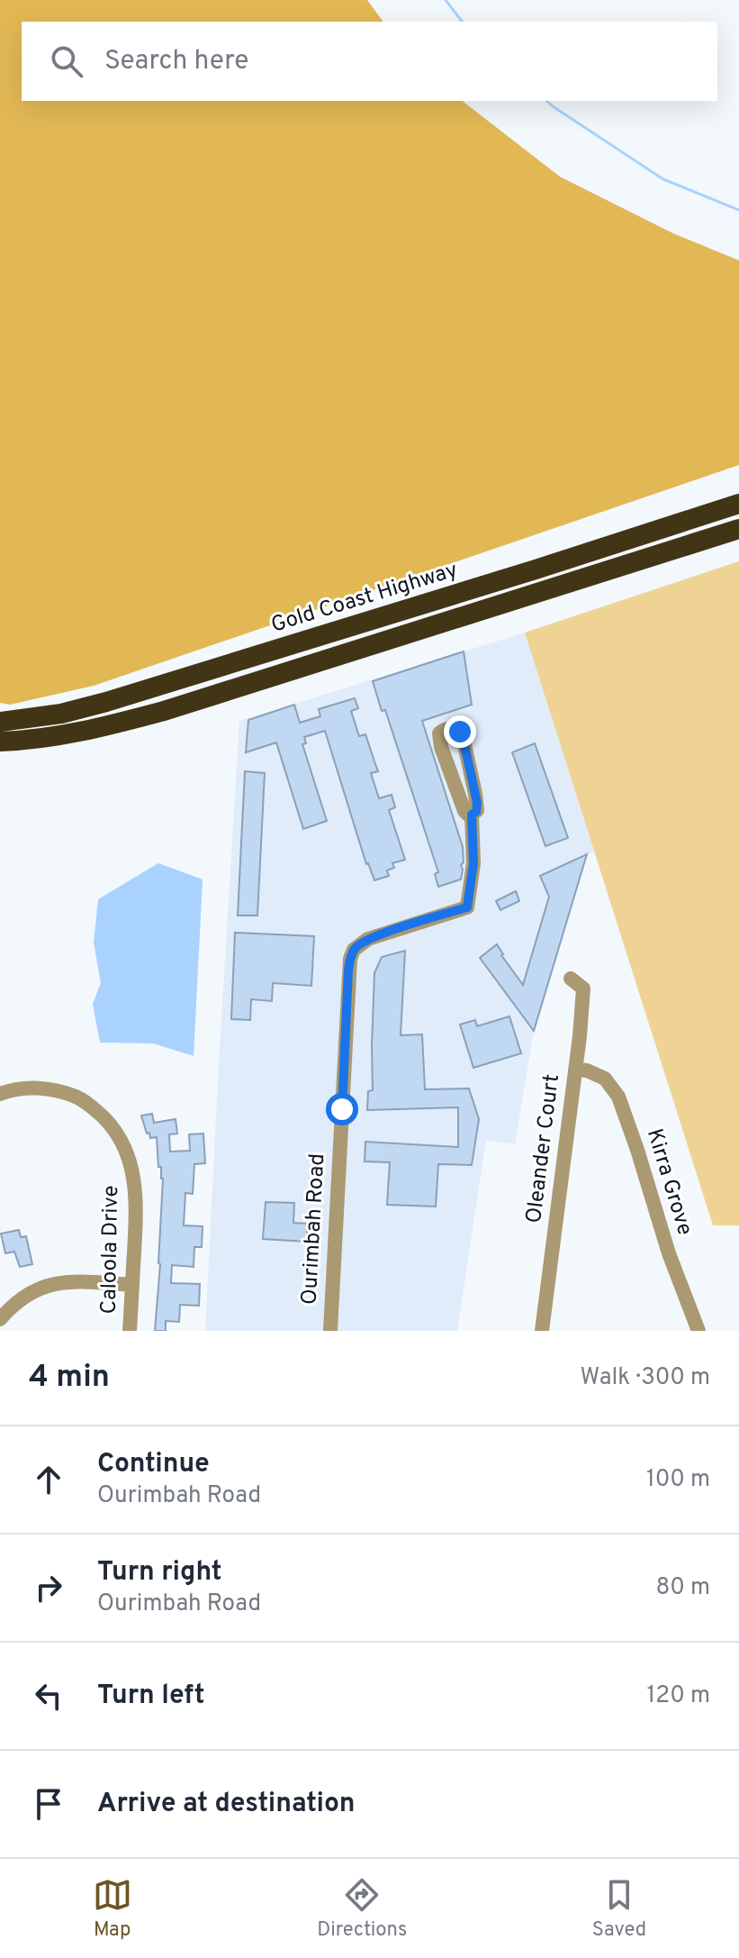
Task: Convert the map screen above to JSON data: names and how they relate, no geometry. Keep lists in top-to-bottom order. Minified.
{"streets":{"highway":["Gold Coast Highway"],"street":["Oleander Court","Kirra Grove","Ourimbah Road","Caloola Drive"]},"crossings":[["Oleander Court","Kirra Grove"]],"page":{"search":"Search here","heading":["4 min","Walk · 300 m"],"list":[["Continue","Ourimbah Road","100 m"],["Turn right","Ourimbah Road","80 m"],["Turn left","120 m"],"Arrive at destination"],"nav":["Map","Directions","Saved"]}}
